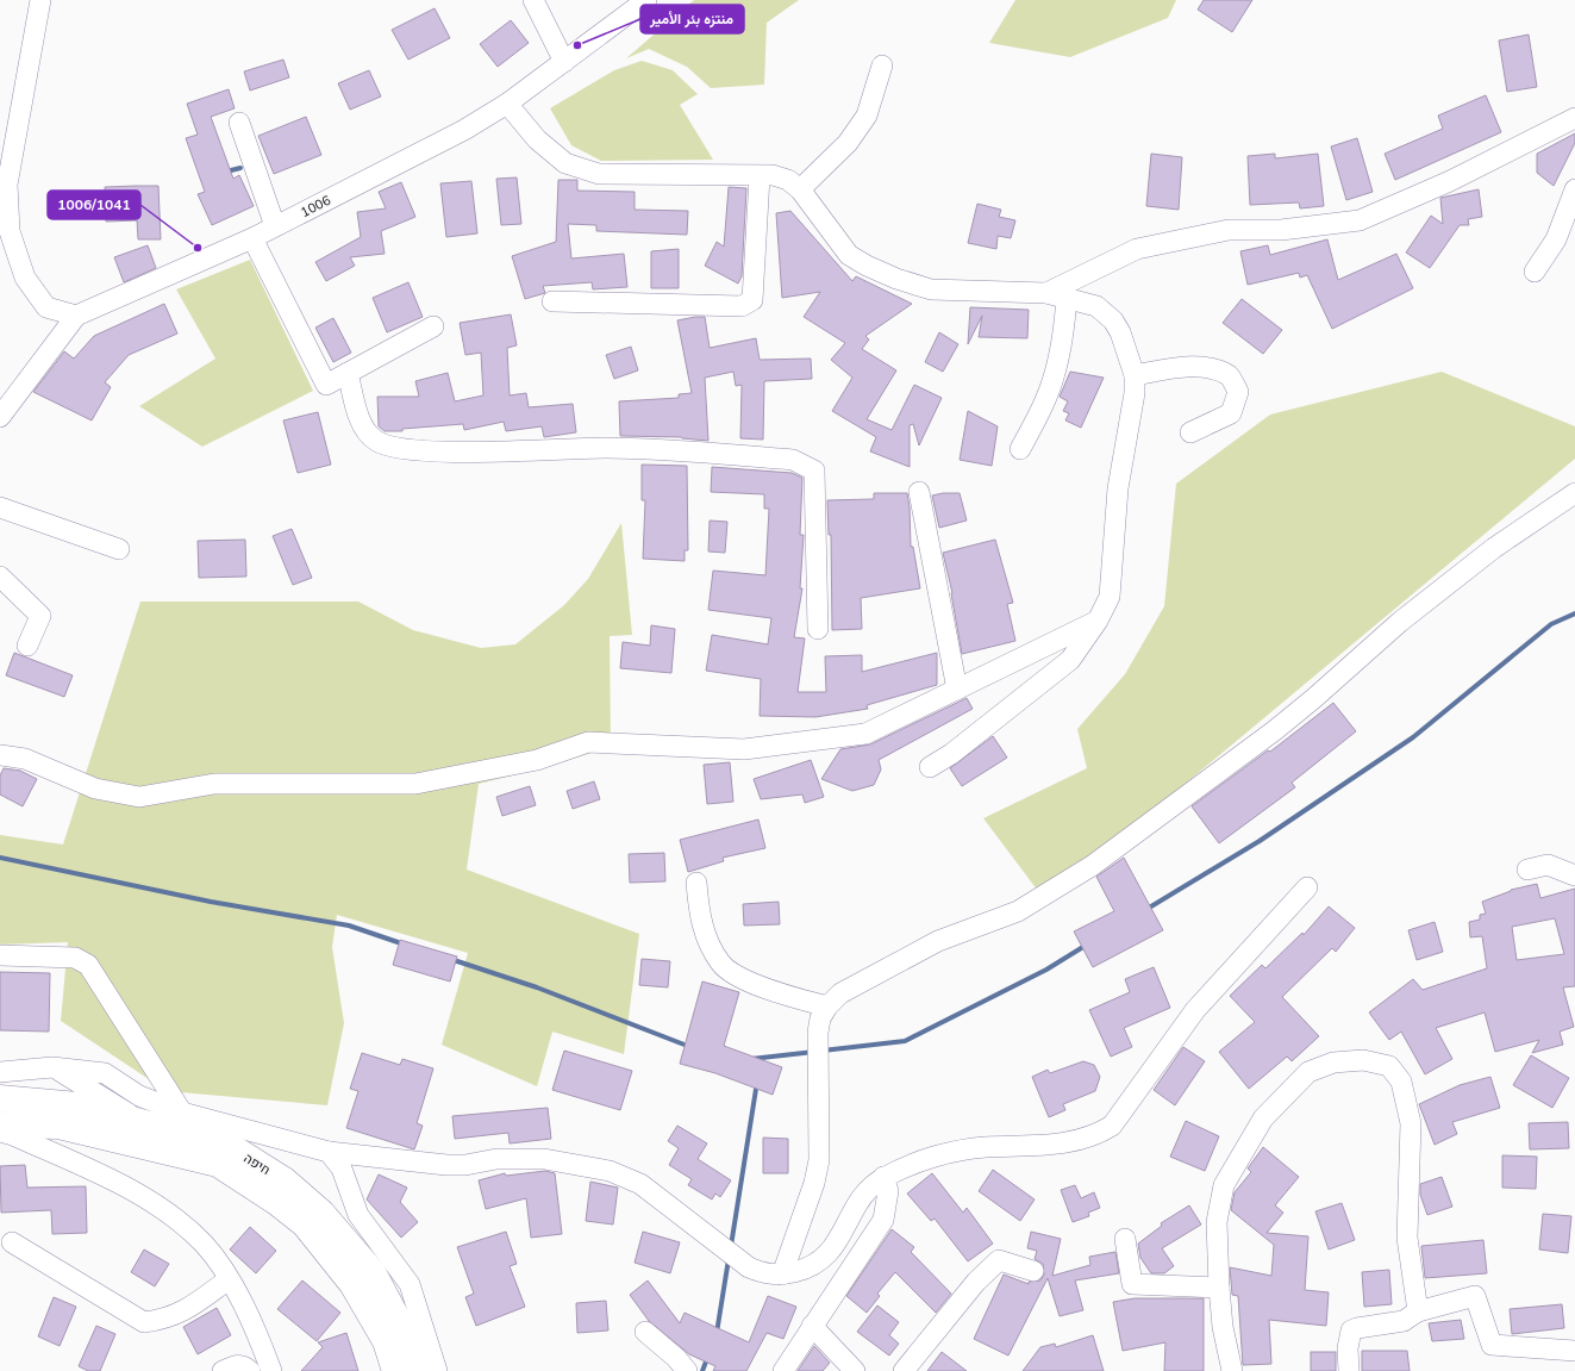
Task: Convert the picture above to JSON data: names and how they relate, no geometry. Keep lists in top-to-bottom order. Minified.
{"streets":{"highway":["חיפה"],"street":["1006"]},"places":["منتزه بئر الأمير","1006/1041"]}
